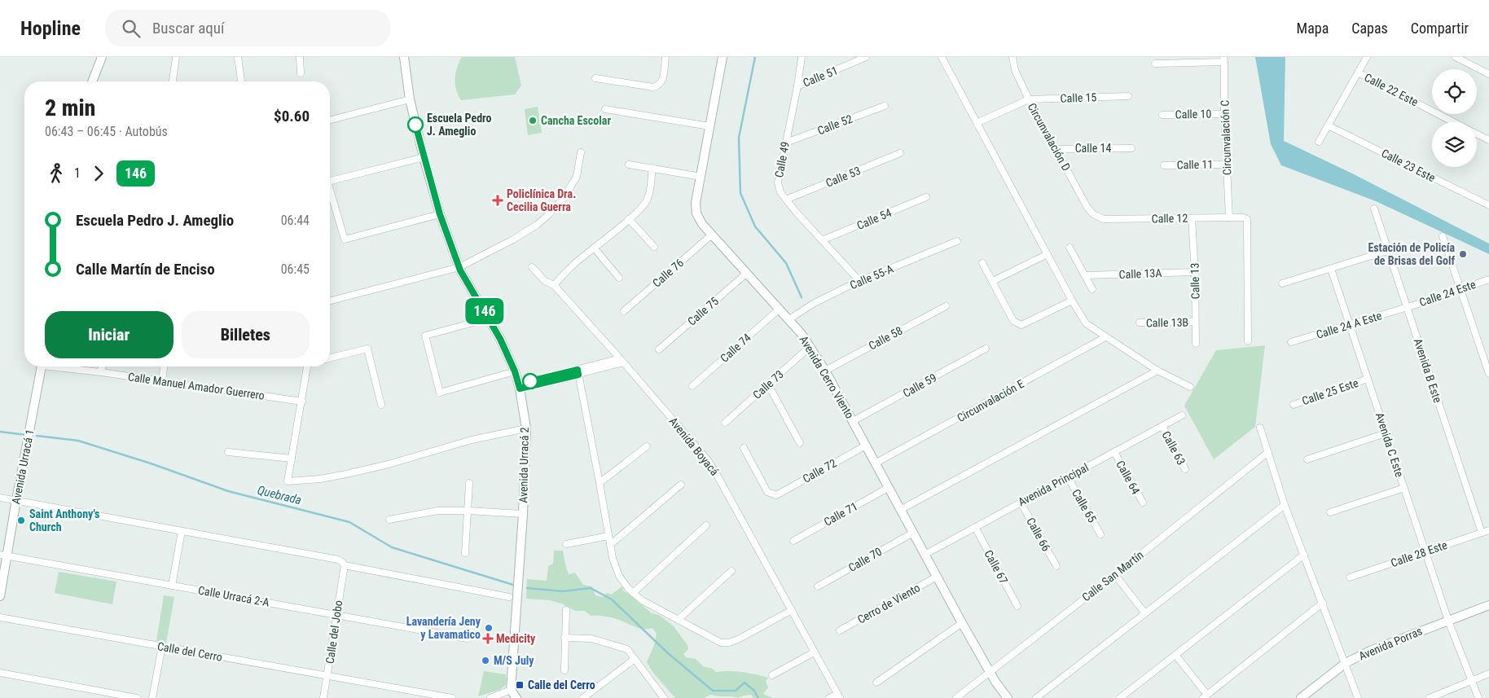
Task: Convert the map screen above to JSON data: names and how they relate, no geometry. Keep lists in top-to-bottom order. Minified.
{"streets":{"street":["Calle 51","Calle 22 Este","Calle 15","Calle 10","Calle 52","Circunvalación D","Circunvalación C","Calle 14","Calle 49","Calle 11","Calle 23 Este","Calle 53","Calle 12","Calle 54","Calle 76","Calle 13A","Calle 55-A","Calle 13","Calle 24 Este","Calle 75","Calle 13B","Calle 24 A Este","Calle 58","Calle 74","Avenida B Este","Avenida Cerro Viento","Calle 73","Calle 59","Calle Manuel Amador Guerrero","Calle 25 Este","Circunvalación E","Avenida C Este","Avenida Boyacá","Calle 63","Avenida Urracá 2","Avenida Urracá 1","Calle 72","Calle 64","Avenida Principal","Calle 65","Calle 71","Calle 66","Calle 28 Este","Calle 70","Calle 67","Calle San Martín","Calle Urracá 2-A","Cerro de Viento","Calle del Jobo","Avenida Porras","Calle del Cerro"]},"crossings":[["Calle 51","Calle 49"],["Calle 15","Circunvalación D"],["Calle 10","Circunvalación C"],["Calle 52","Calle 49"],["Circunvalación D","Calle 14"],["Circunvalación D","Calle 12"],["Circunvalación C","Calle 11"],["Circunvalación C","Calle 12"],["Calle 49","Calle 53"],["Calle 49","Calle 54"],["Calle 49","Calle 55-A"],["Calle 12","Calle 13"],["Calle 76","Avenida Cerro Viento"],["Calle 13A","Calle 13"],["Calle 55-A","Avenida Cerro Viento"],["Calle 13","Calle 13B"],["Calle 24 Este","Calle 24 A Este"],["Calle 24 Este","Avenida B Este"],["Calle 75","Avenida Cerro Viento"],["Calle 24 A Este","Avenida B Este"],["Calle 24 A Este","Avenida C Este"],["Calle 58","Avenida Cerro Viento"],["Calle 74","Avenida Cerro Viento"],["Avenida B Este","Calle 28 Este"],["Avenida Cerro Viento","Calle 73"],["Avenida Cerro Viento","Calle 59"],["Avenida Cerro Viento","Circunvalación E"],["Avenida Cerro Viento","Calle 72"],["Avenida Cerro Viento","Avenida Principal"],["Avenida Cerro Viento","Calle 71"],["Avenida Cerro Viento","Calle 70"],["Avenida Cerro Viento","Calle San Martín"],["Avenida Cerro Viento","Cerro de Viento"],["Calle 25 Este","Avenida C Este"],["Avenida C Este","Calle 28 Este"],["Avenida C Este","Avenida Porras"],["Calle 63","Avenida Principal"],["Avenida Urracá 1","Calle Urracá 2-A"],["Calle 64","Avenida Principal"],["Avenida Principal","Calle 65"],["Avenida Principal","Calle 66"],["Avenida Principal","Calle 67"],["Calle Urracá 2-A","Calle del Jobo"],["Calle del Jobo","Calle del Cerro"]],"water":["Quebrada"],"places":{"other":["Cancha Escolar","Escuela Pedro J. Ameglio","Estación de Policía de Brisas del Golf","Saint Anthony's Church","Lavandería Jeny y Lavamatico","M/S July"],"health":["Policlínica Dra. Cecilia Guerra","Medicity"],"transit":["Calle del Cerro"]},"lines":["bus line 146"],"page":{"header":"Hopline","search":"Buscar aquí","nav":["Mapa","Capas","Compartir"],"on_map":"146","heading":["2 min","06:43 – 06:45 · Autobús","$0.60"],"legs":["1","146"],"list":[{"name":"Escuela Pedro J. Ameglio","value":"06:44"},{"name":"Calle Martín de Enciso","value":"06:45"}],"buttons":["Iniciar","Billetes"]}}
